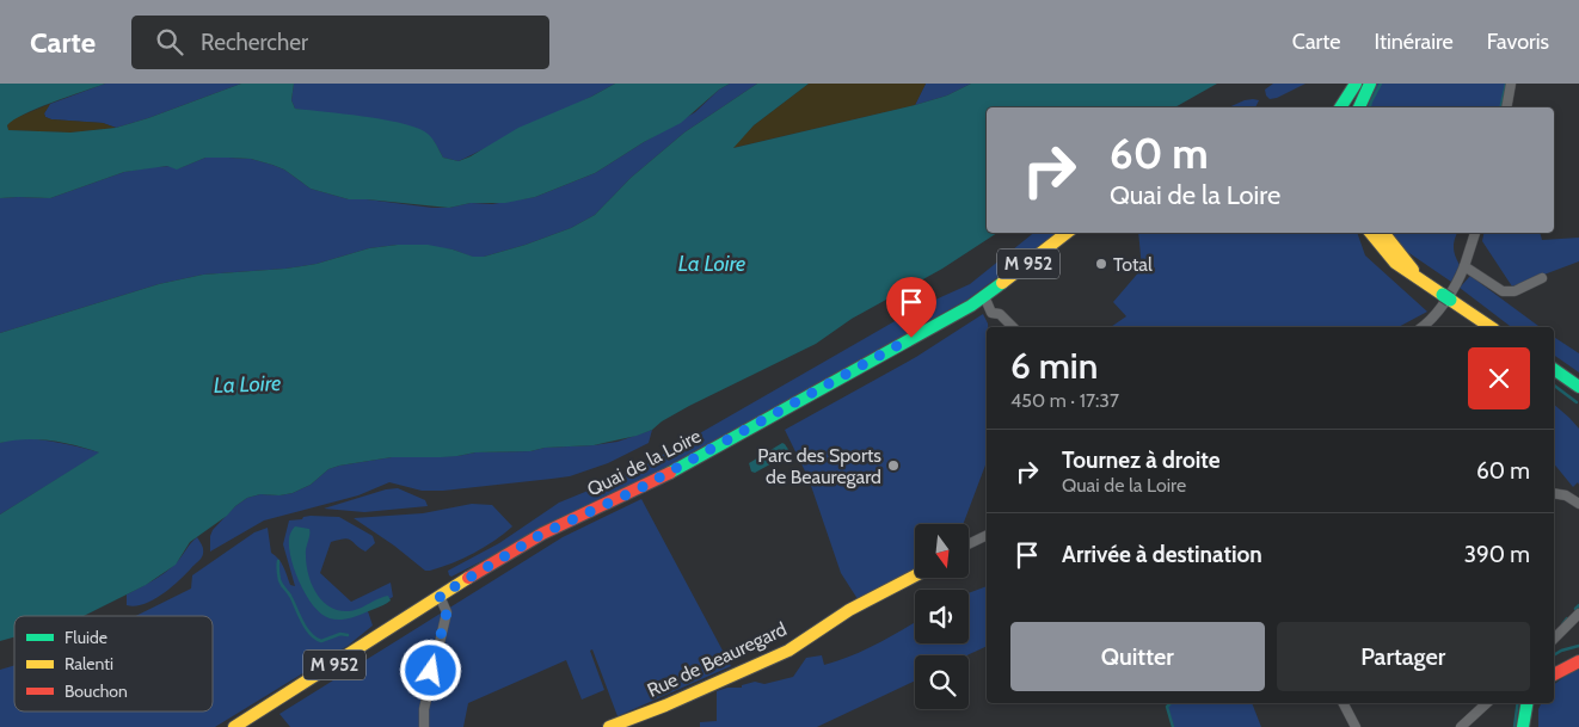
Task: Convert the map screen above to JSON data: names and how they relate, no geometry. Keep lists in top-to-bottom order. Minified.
{"streets":{"main road":["M 952","Quai de la Loire","Rue de Beauregard"]},"water":["La Loire"],"places":["Total","Parc des Sports de Beauregard"],"legend":["Fluide","Ralenti","Bouchon"],"north":"bottom","page":{"header":"Carte","search":"Rechercher","nav":["Carte","Itinéraire","Favoris"],"turn":["60 m","Quai de la Loire"],"heading":["6 min","450 m · 17:37"],"list":[{"name":"Tournez à droite","note":"Quai de la Loire","value":"60 m"},{"name":"Arrivée à destination","value":"390 m"}],"buttons":["Quitter","Partager"]}}
